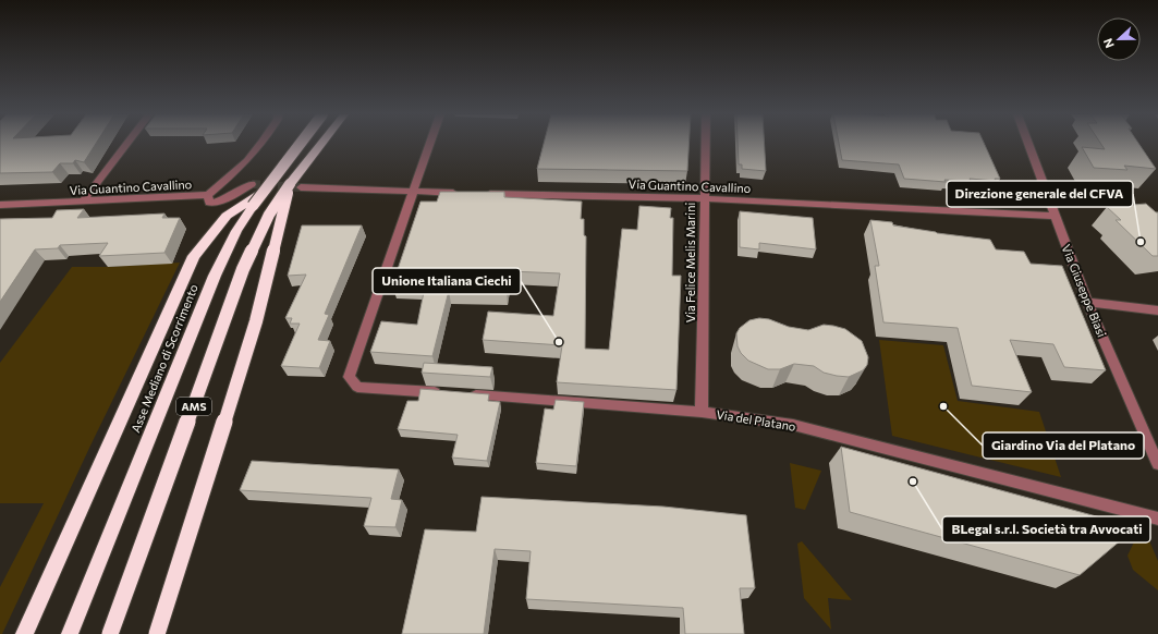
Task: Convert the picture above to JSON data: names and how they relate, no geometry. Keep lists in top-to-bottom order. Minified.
{"streets":{"highway":["Asse Mediano di Scorrimento","AMS"],"street":["Via Guantino Cavallino","Via Felice Melis Marini","Via Giuseppe Biasi","Via del Platano"]},"crossings":[["Via Guantino Cavallino","Via Felice Melis Marini"],["Via Guantino Cavallino","Via Giuseppe Biasi"],["Via Felice Melis Marini","Via del Platano"]],"places":["Direzione generale del CFVA","Unione Italiana Ciechi","Giardino Via del Platano","BLegal s.r.l. Società tra Avvocati"],"north":"left"}
